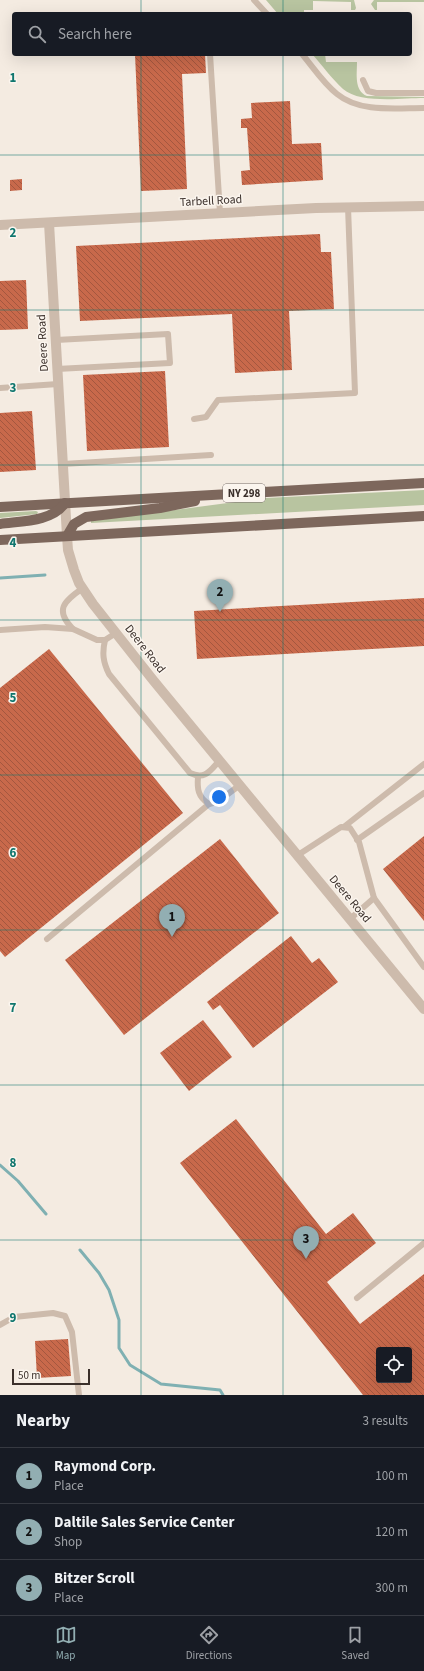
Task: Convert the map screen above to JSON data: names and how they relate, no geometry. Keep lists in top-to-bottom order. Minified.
{"streets":{"main road":["NY 298"],"street":["Tarbell Road","Deere Road"]},"crossings":[["Tarbell Road","Deere Road"],["Deere Road","NY 298"]],"scale_bar":"50 m","page":{"search":"Search here","pins":["2","1","3"],"scale":"50 m","heading":["Nearby","3 results"],"list":[{"mark":"1","name":"Raymond Corp.","note":"Place","value":"100 m"},{"mark":"2","name":"Daltile Sales Service Center","note":"Shop","value":"120 m"},{"mark":"3","name":"Bitzer Scroll","note":"Place","value":"300 m"}],"nav":["Map","Directions","Saved"]},"grid":{"rows":["1","2","3","4","5","6","7","8","9"]}}
